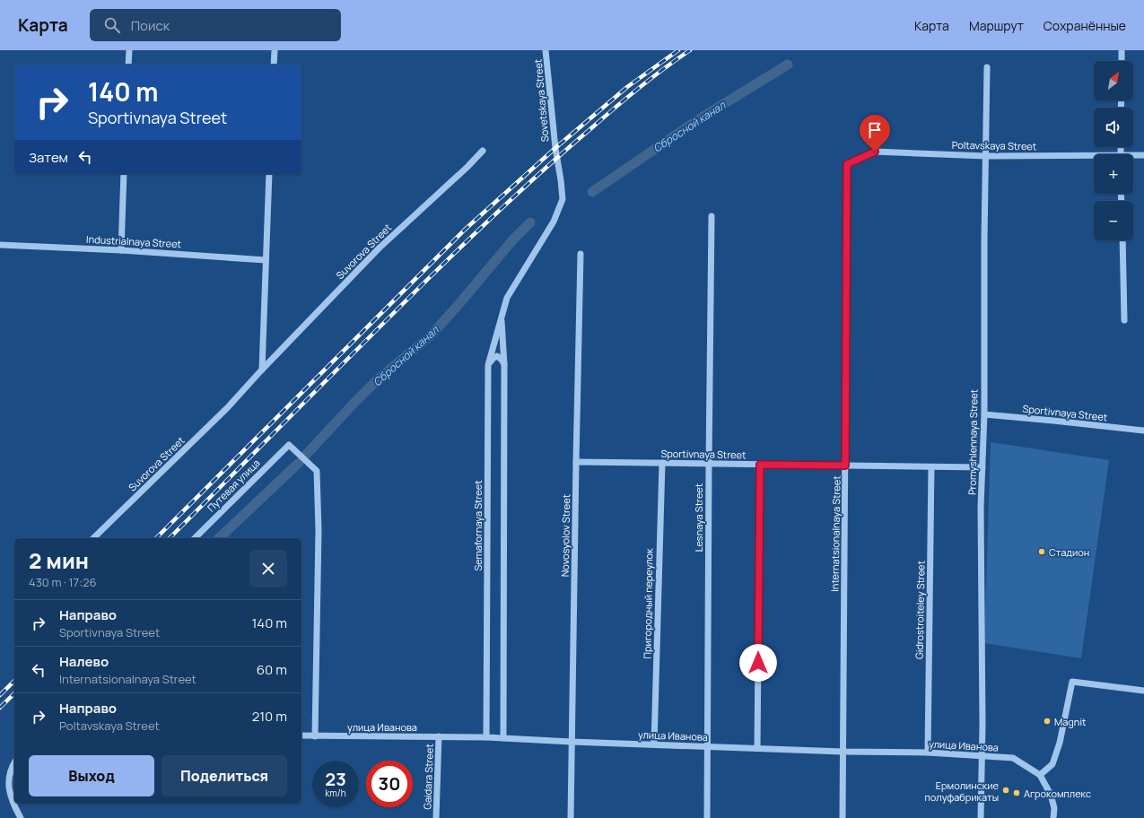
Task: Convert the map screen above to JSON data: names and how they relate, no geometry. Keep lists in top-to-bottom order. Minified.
{"streets":{"street":["Sovetskaya Street","Poltavskaya Street","Industrialnaya Street","Suvorova Street","Sportivnaya Street","Promyshlennaya Street","Путевая улица","Lesnaya Street","Semafornaya Street","Internatsionalnaya Street","Novosyolov Street","Пригородный переулок","Gidrostroiteley Street","улица Иванова","Gaidara Street"]},"crossings":[["Sovetskaya Street","Semafornaya Street"],["Poltavskaya Street","Promyshlennaya Street"],["Poltavskaya Street","Internatsionalnaya Street"],["Sportivnaya Street","Promyshlennaya Street"],["Sportivnaya Street","Lesnaya Street"],["Sportivnaya Street","Internatsionalnaya Street"],["Sportivnaya Street","Novosyolov Street"],["Sportivnaya Street","Пригородный переулок"],["Sportivnaya Street","Gidrostroiteley Street"],["Promyshlennaya Street","улица Иванова"],["Путевая улица","улица Иванова"],["Lesnaya Street","улица Иванова"],["Semafornaya Street","улица Иванова"],["Internatsionalnaya Street","улица Иванова"],["Novosyolov Street","улица Иванова"],["Пригородный переулок","улица Иванова"],["Gidrostroiteley Street","улица Иванова"],["улица Иванова","Gaidara Street"]],"water":["Сбросной канал"],"places":["Стадион","Magnit","Ермолинские полуфабрикаты","Агрокомплекс"],"north":"top right","page":{"header":"Карта","search":"Поиск","nav":["Карта","Маршрут","Сохранённые"],"map_buttons":["+","−"],"turn":["140 m","Sportivnaya Street"],"then":"Затем","heading":["2 мин","430 m · 17:26"],"list":[{"name":"Направо","note":"Sportivnaya Street","value":"140 m"},{"name":"Налево","note":"Internatsionalnaya Street","value":"60 m"},{"name":"Направо","note":"Poltavskaya Street","value":"210 m"}],"buttons":["Выход","Поделиться"],"speed":"23 km/h","limit":"30"}}
